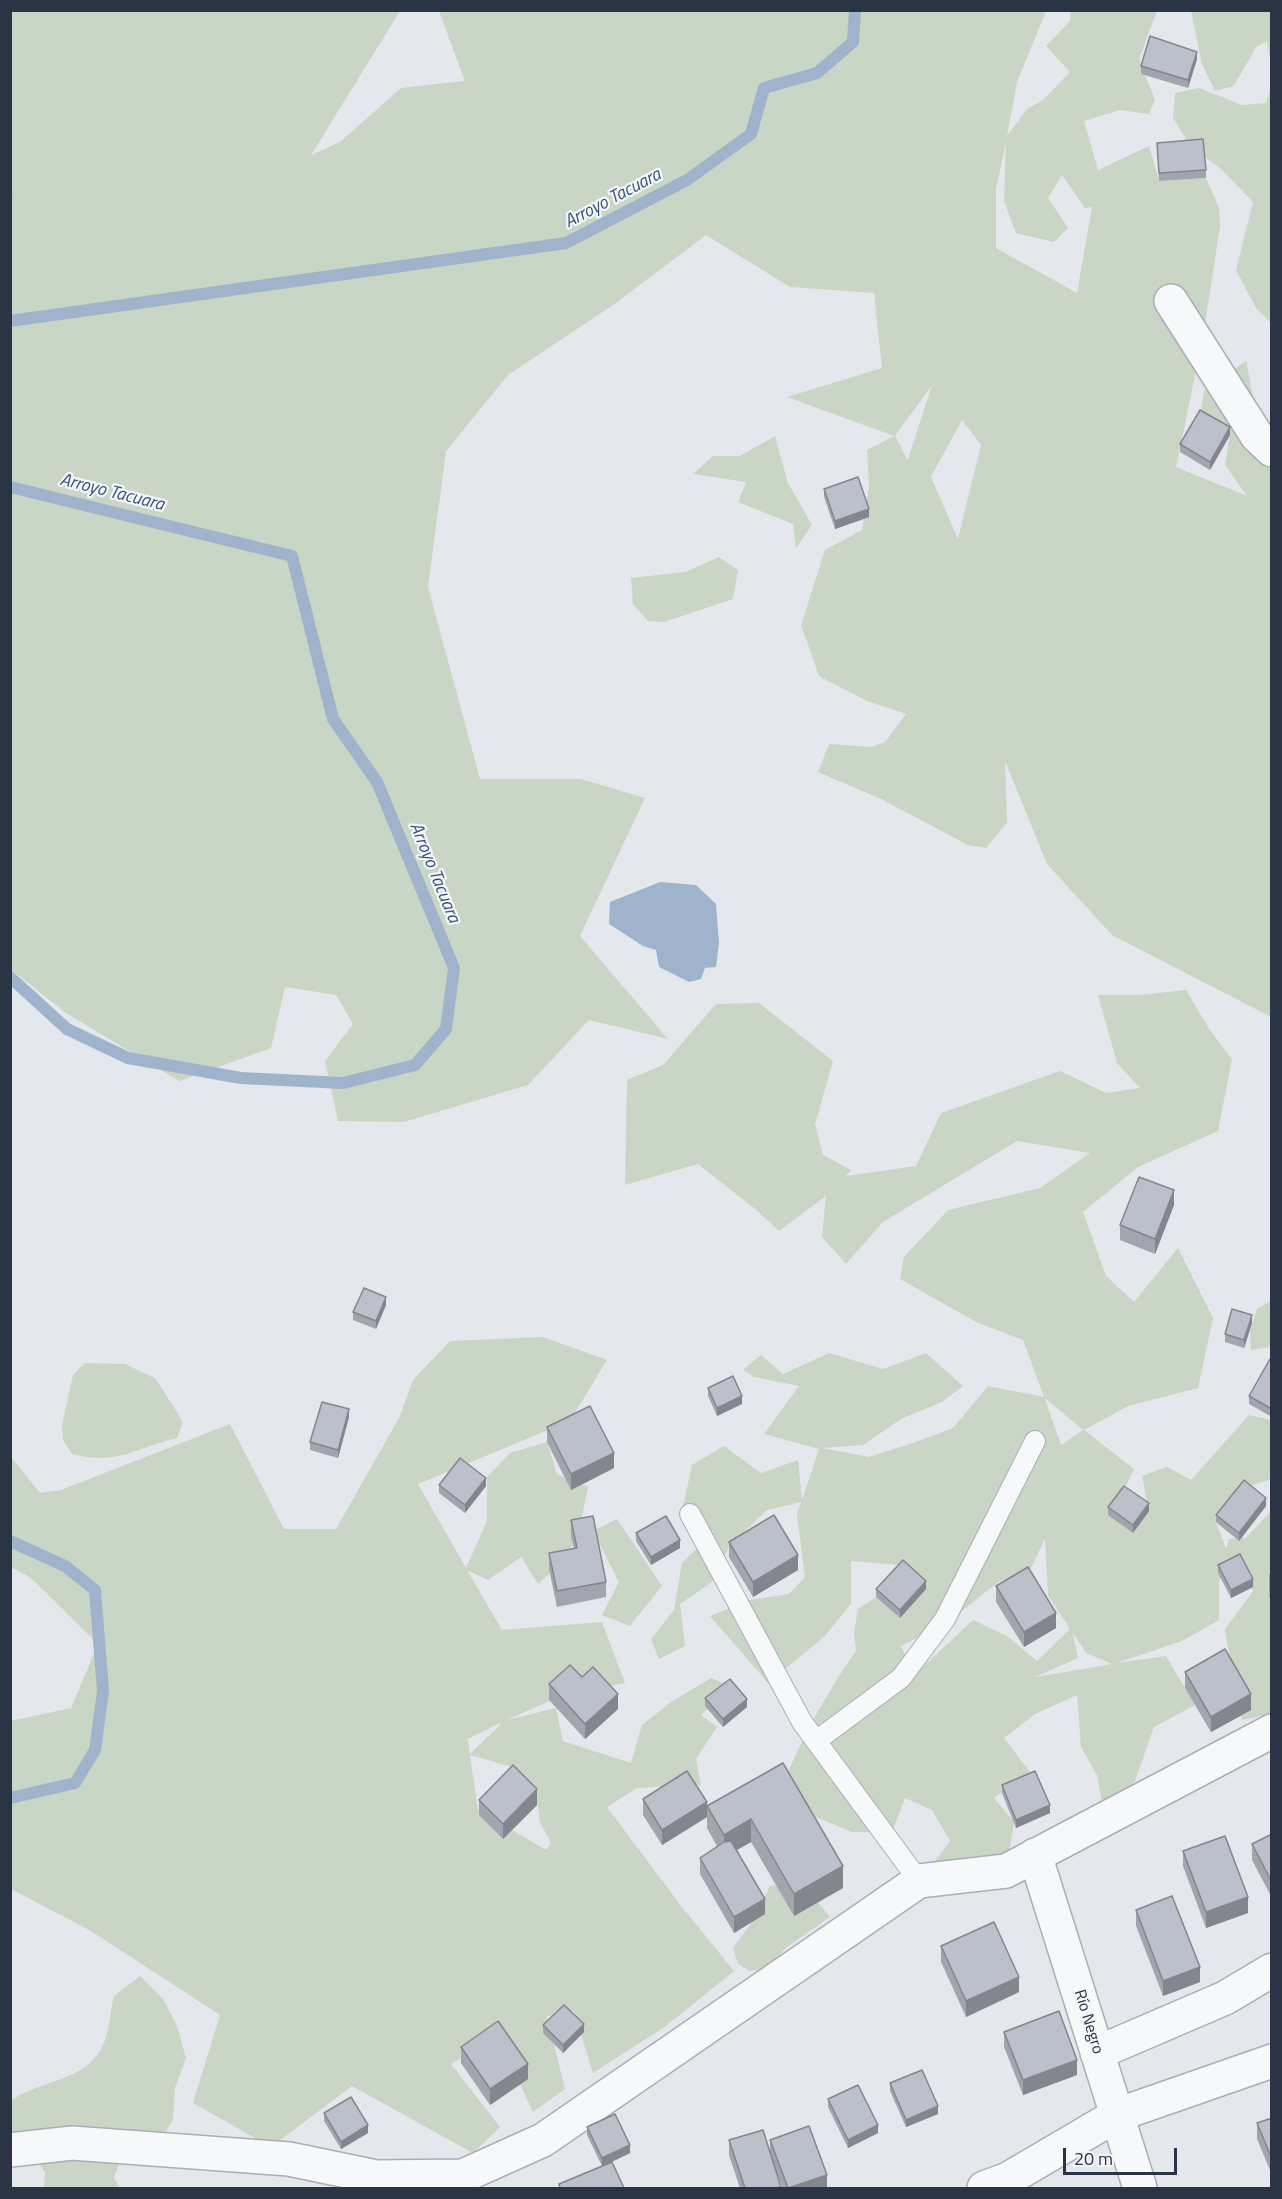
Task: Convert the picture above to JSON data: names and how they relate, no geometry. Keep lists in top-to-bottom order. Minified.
{"streets":{"street":["Río Negro"]},"water":["Arroyo Tacuara"],"scale_bar":"20 m"}
